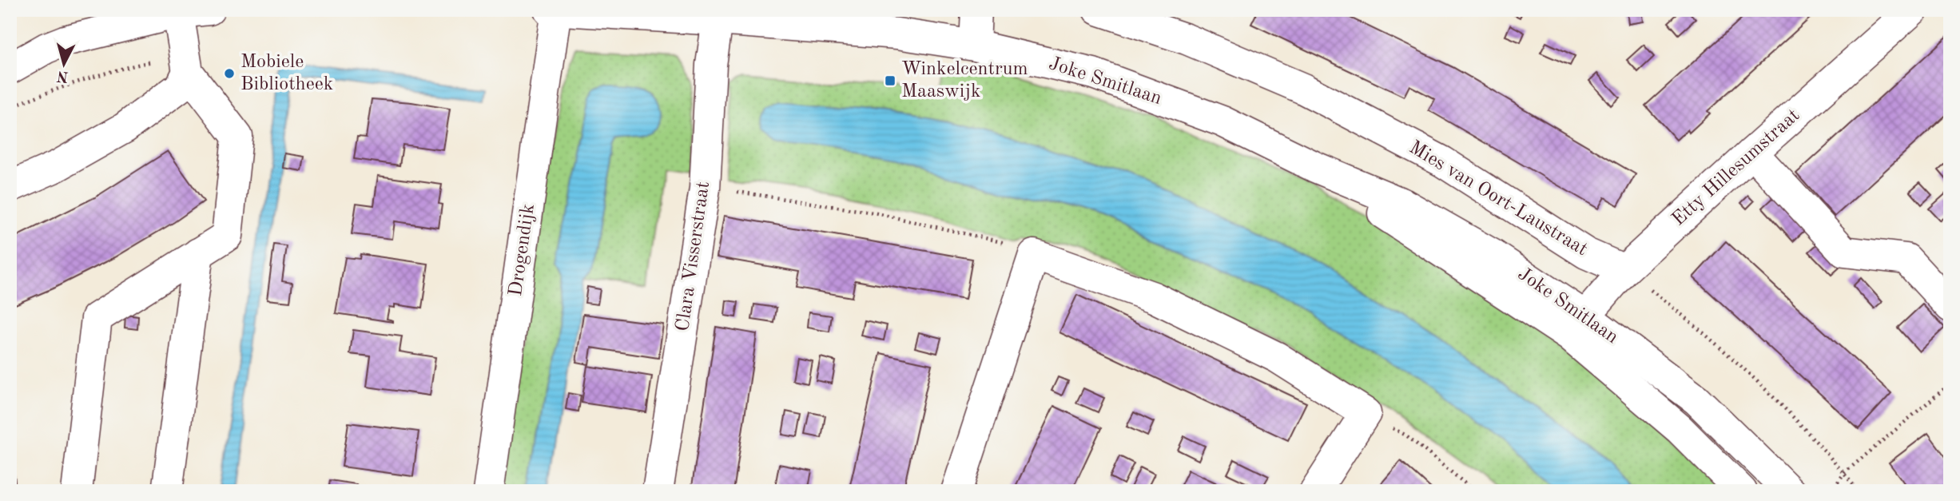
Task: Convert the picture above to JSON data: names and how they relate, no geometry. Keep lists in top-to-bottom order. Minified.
{"streets":{"street":["Joke Smitlaan","Etty Hillesumstraat","Mies van Oort-Laustraat","Drogendijk","Clara Visserstraat"]},"crossings":[["Joke Smitlaan","Etty Hillesumstraat"],["Joke Smitlaan","Drogendijk"],["Joke Smitlaan","Clara Visserstraat"],["Etty Hillesumstraat","Mies van Oort-Laustraat"]],"places":{"other":["Mobiele Bibliotheek"],"transit":["Winkelcentrum Maaswijk"]},"north":"bottom"}
